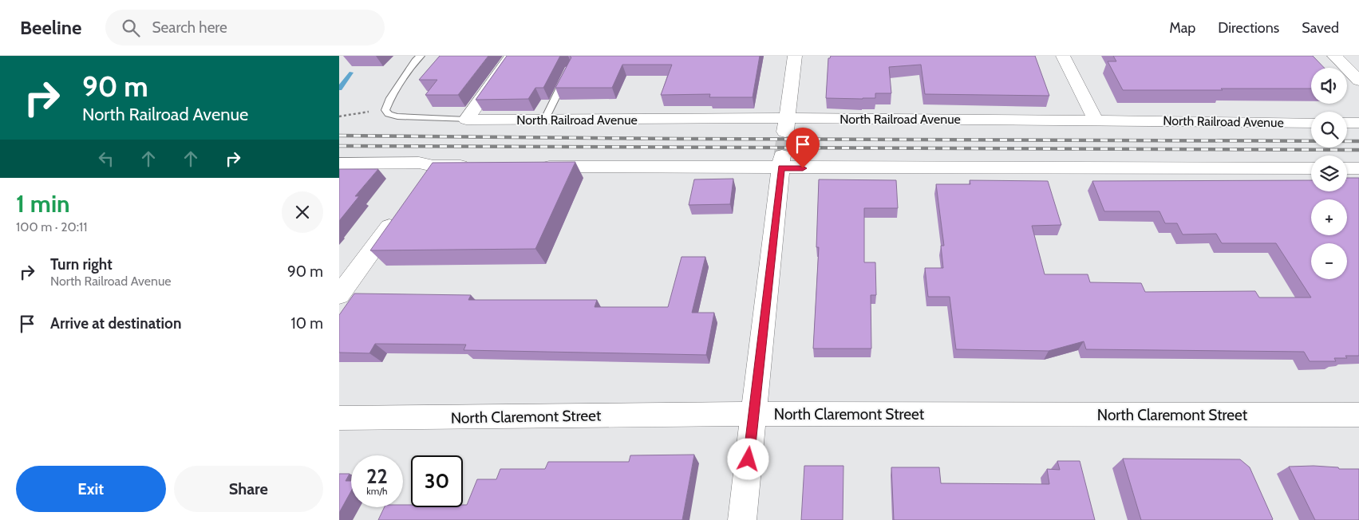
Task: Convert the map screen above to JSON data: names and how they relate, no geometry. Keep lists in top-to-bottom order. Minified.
{"streets":{"street":["North Railroad Avenue","North Claremont Street"]},"page":{"header":"Beeline","search":"Search here","nav":["Map","Directions","Saved"],"turn":["90 m","North Railroad Avenue"],"map_buttons":["+","−"],"heading":["1 min","100 m · 20:11"],"list":[{"name":"Turn right","note":"North Railroad Avenue","value":"90 m"},{"name":"Arrive at destination","value":"10 m"}],"speed":"22 km/h","limit":"30","buttons":["Exit","Share"]}}
